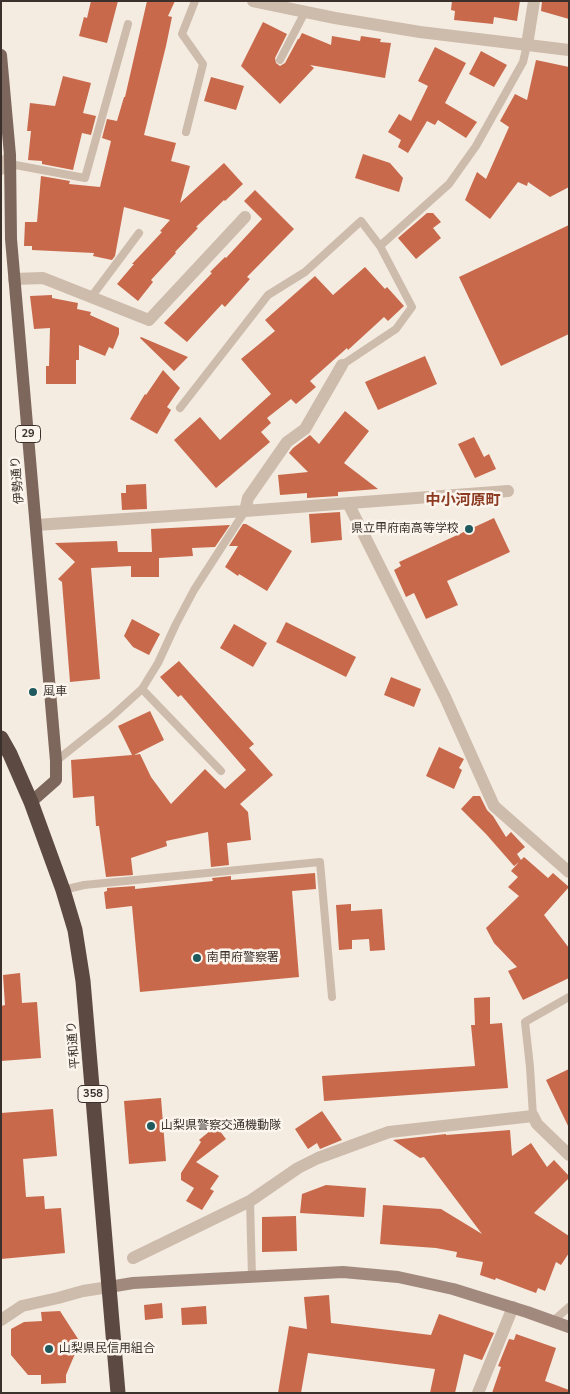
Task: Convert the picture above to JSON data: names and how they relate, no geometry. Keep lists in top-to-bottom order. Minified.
{"streets":{"highway":["平和通り","358"],"main road":["29","伊勢通り"]},"crossings":[["伊勢通り","平和通り"]],"districts":["中小河原町"],"places":["県立甲府南高等学校","風車","南甲府警察署","山梨県警察交通機動隊","山梨県民信用組合"]}
